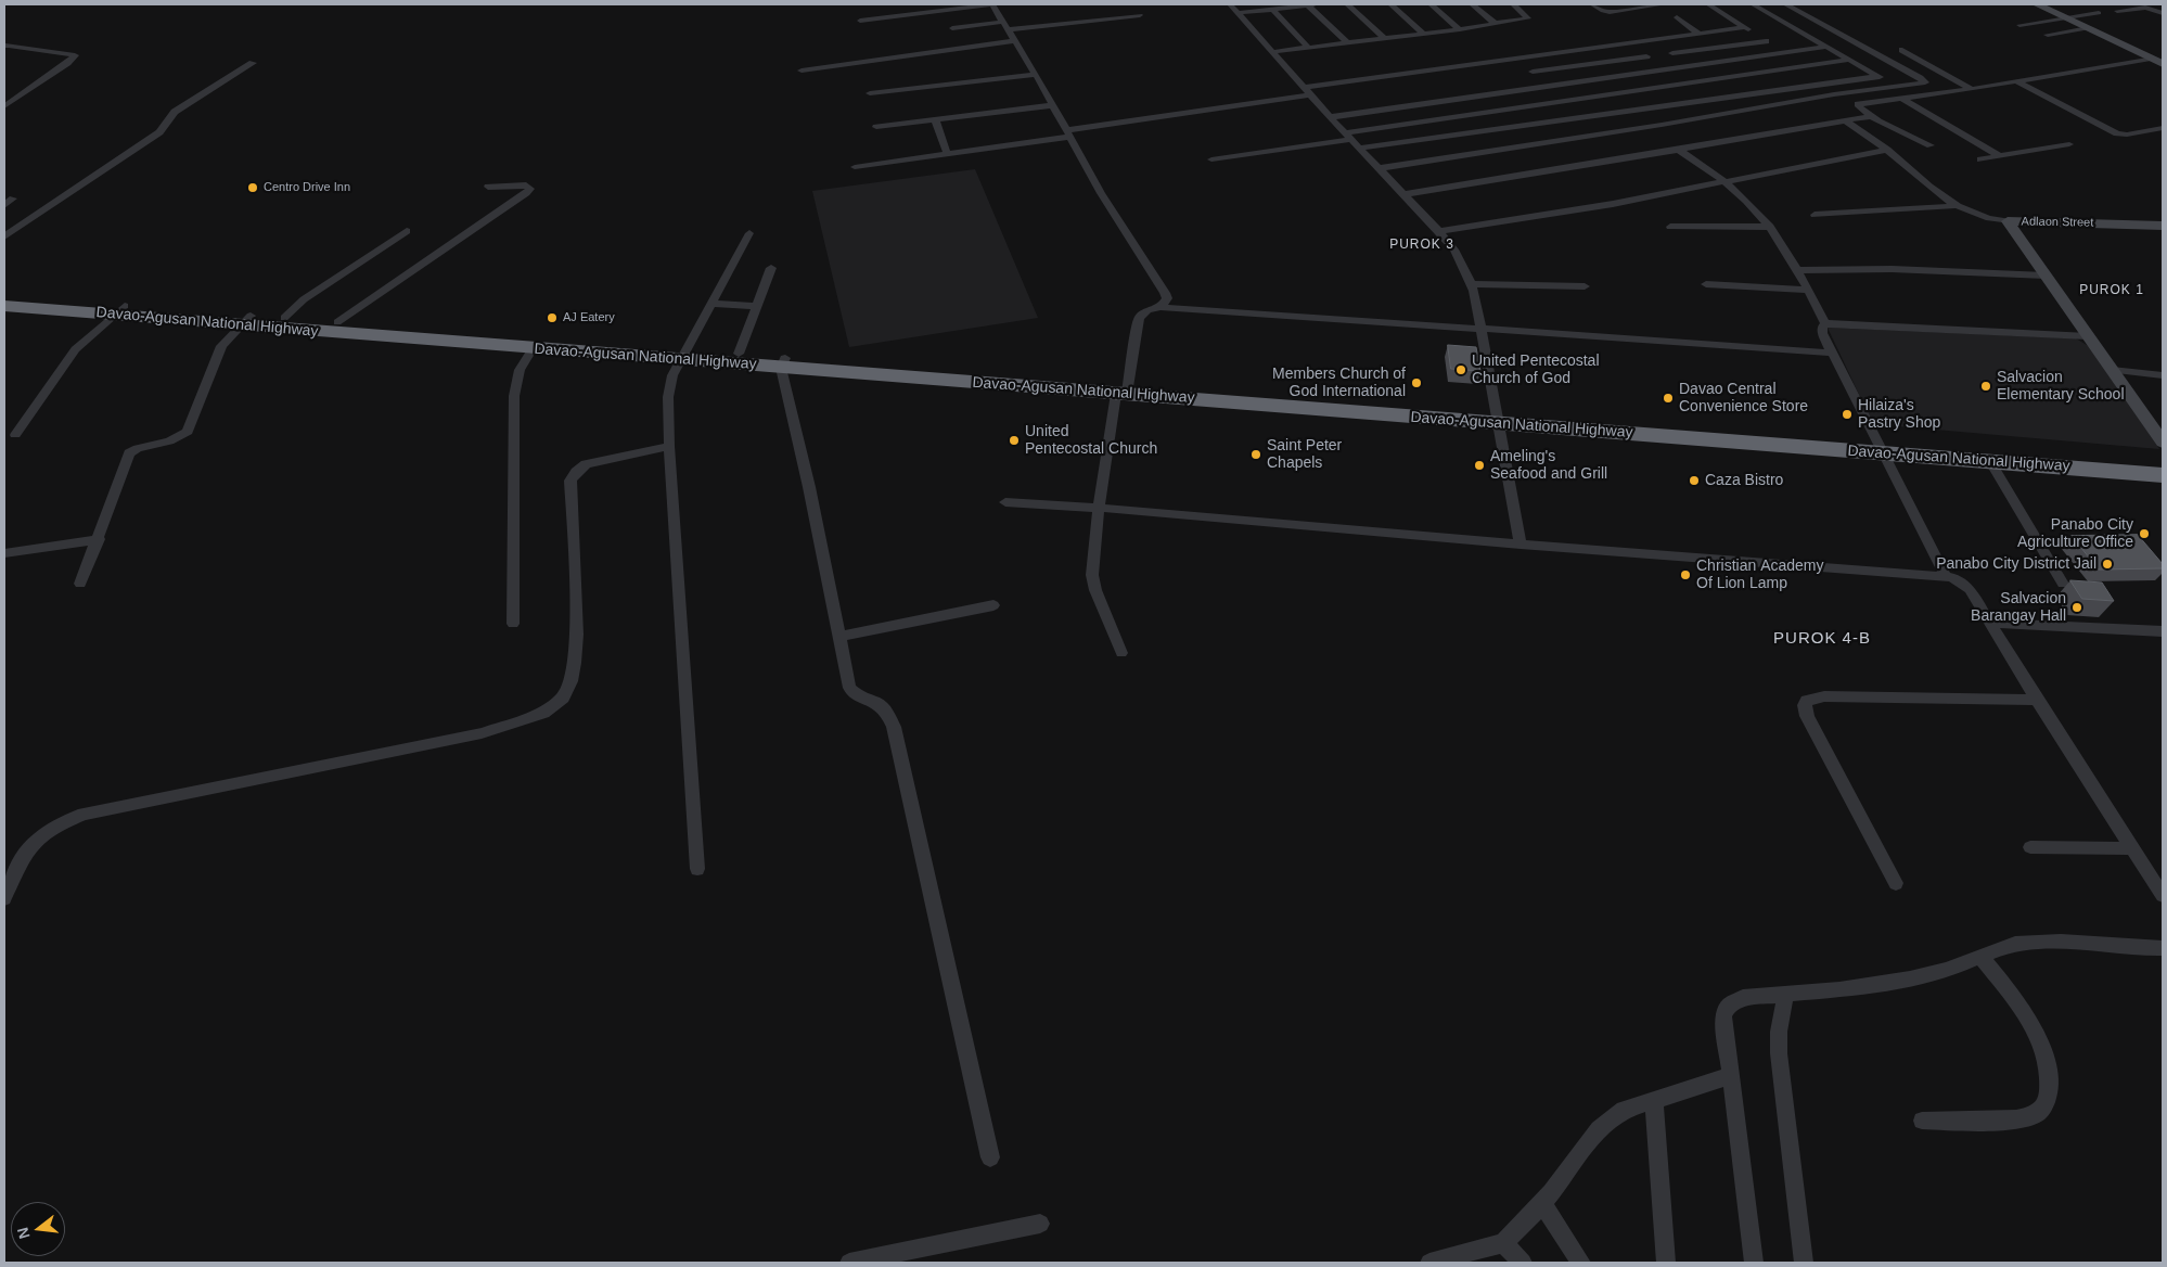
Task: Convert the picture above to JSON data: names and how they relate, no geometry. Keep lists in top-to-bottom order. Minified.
{"streets":{"highway":["Davao-Agusan National Highway"],"street":["Adlaon Street"]},"districts":["PUROK 3","PUROK 1","PUROK 4-B"],"places":["Centro Drive Inn","AJ Eatery","United Pentecostal Church of God","Members Church of God International","Salvacion Elementary School","Davao Central Convenience Store","Hilaiza's Pastry Shop","United Pentecostal Church","Saint Peter Chapels","Ameling's Seafood and Grill","Caza Bistro","Panabo City Agriculture Office","Panabo City District Jail","Christian Academy Of Lion Lamp","Salvacion Barangay Hall"],"north":"left"}
